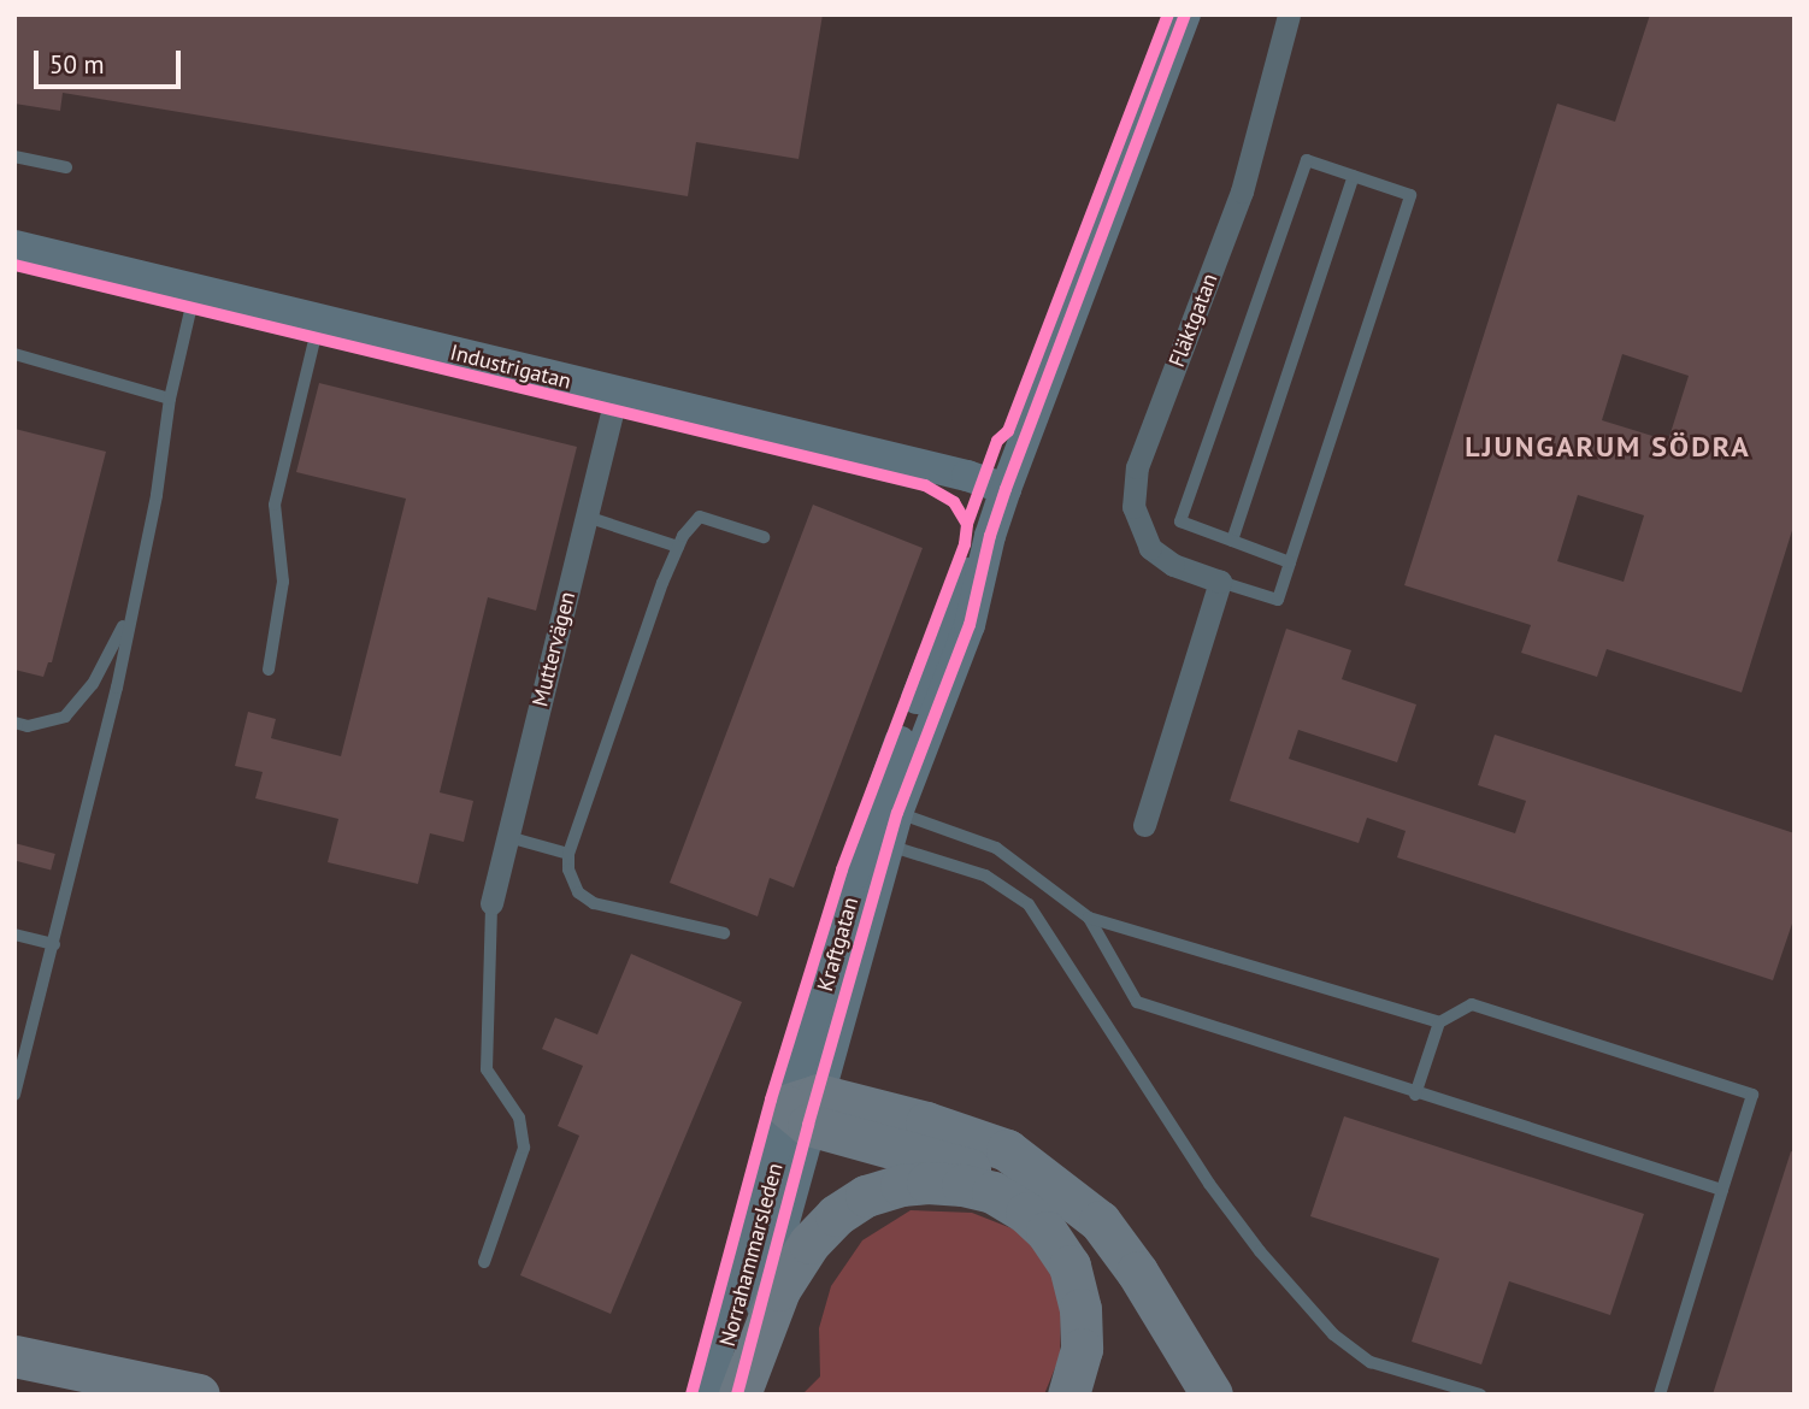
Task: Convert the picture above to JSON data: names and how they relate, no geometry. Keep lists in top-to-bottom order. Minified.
{"streets":{"street":["Fläktgatan","Industrigatan","Muttervägen","Kraftgatan","Norrahammarsleden"]},"crossings":[["Industrigatan","Muttervägen"],["Industrigatan","Kraftgatan"],["Kraftgatan","Norrahammarsleden"]],"districts":["LJUNGARUM SÖDRA"],"scale_bar":"50 m"}
